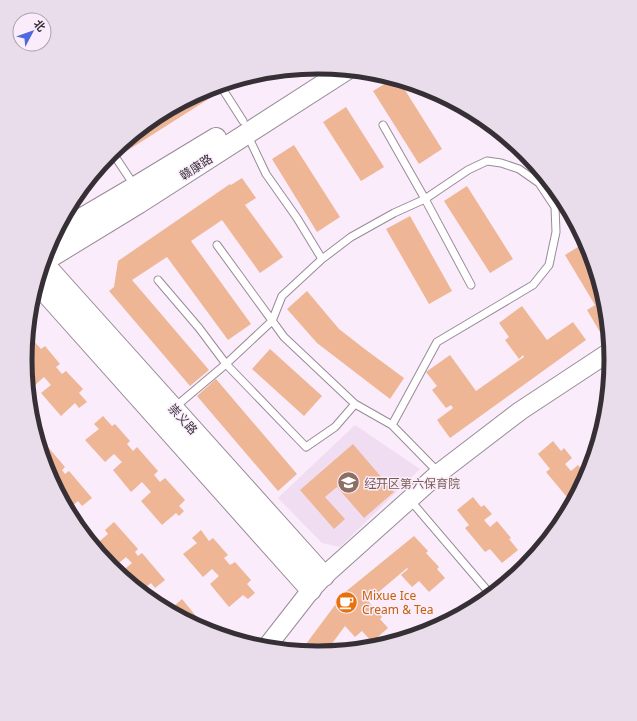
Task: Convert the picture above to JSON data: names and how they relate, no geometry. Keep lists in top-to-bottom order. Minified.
{"streets":{"main road":["赣康路","崇义路"]},"places":{"school or university":["经开区第六保育院"],"cafe":["Mixue Ice Cream & Tea"]},"north":"top right"}
